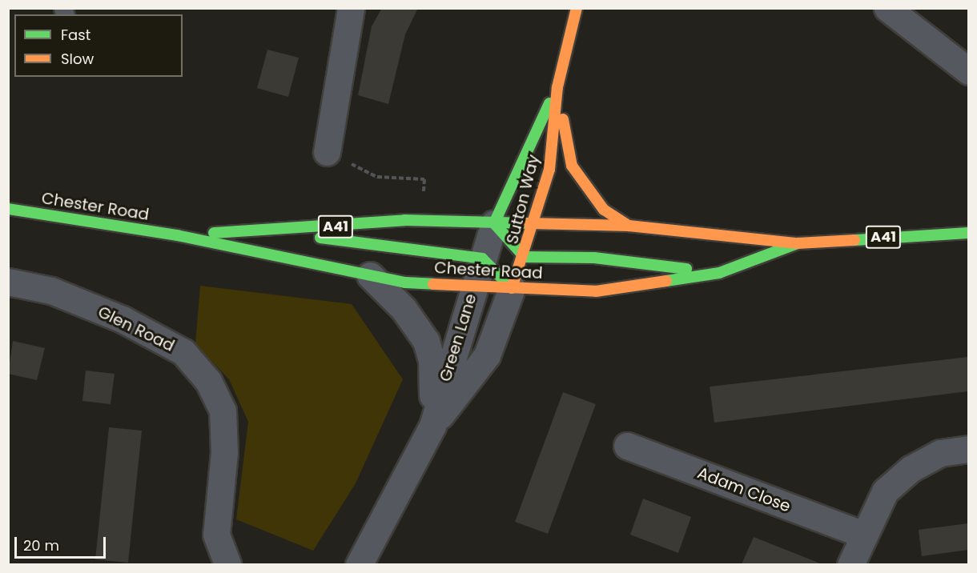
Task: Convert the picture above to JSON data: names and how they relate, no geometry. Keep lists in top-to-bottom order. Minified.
{"streets":{"main road":["Sutton Way","Chester Road","A41"],"street":["Glen Road","Green Lane","Adam Close"]},"crossings":[["Sutton Way","Chester Road"],["Sutton Way","A41"],["Sutton Way","Green Lane"],["Chester Road","A41"],["Chester Road","Green Lane"],["A41","Green Lane"]],"legend":["Fast","Slow"],"scale_bar":"20 m"}
